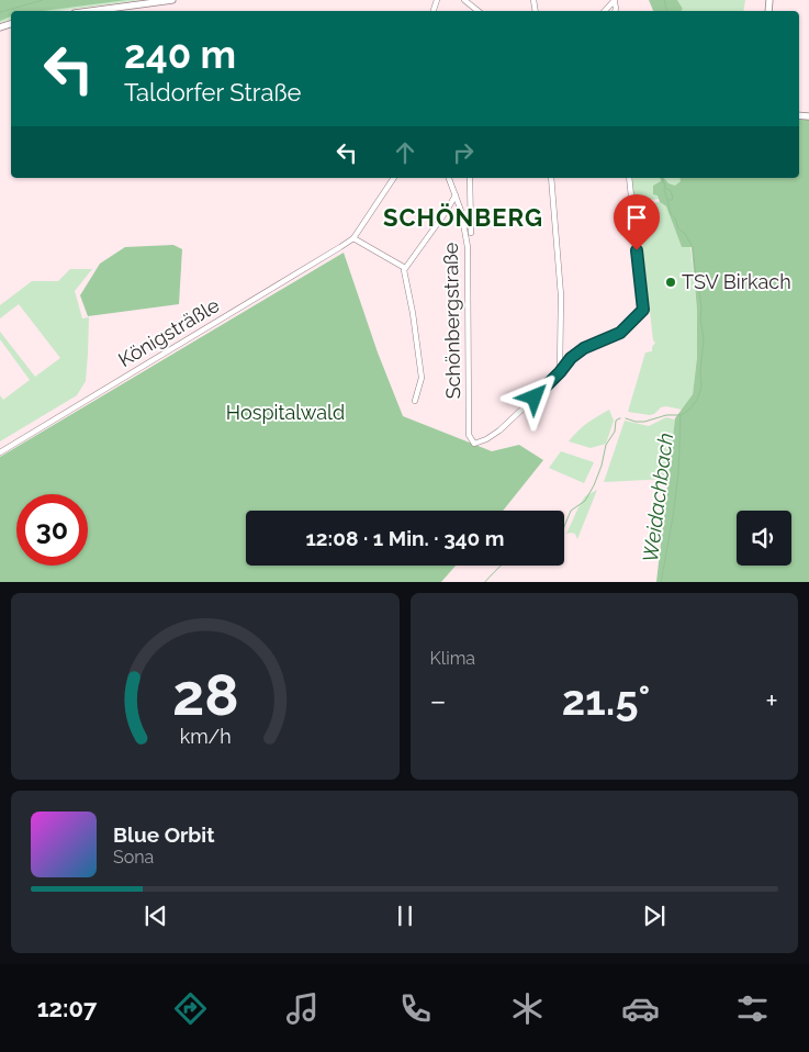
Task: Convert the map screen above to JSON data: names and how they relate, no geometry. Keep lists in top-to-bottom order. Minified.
{"streets":{"street":["Schönbergstraße","Königsträßle"]},"districts":["SCHÖNBERG"],"water":["Weidachbach"],"parks":["Hospitalwald"],"places":["TSV Birkach"],"page":{"turn":["240 m","Taldorfer Straße"],"limit":"30","trip":"12:08 · 1 Min. · 340 m","tile":"Klima","heat":["−","21.5°","+"],"song":["Blue Orbit","Sona"],"tabs":"12:07","gauge":["28","km/h"]}}
